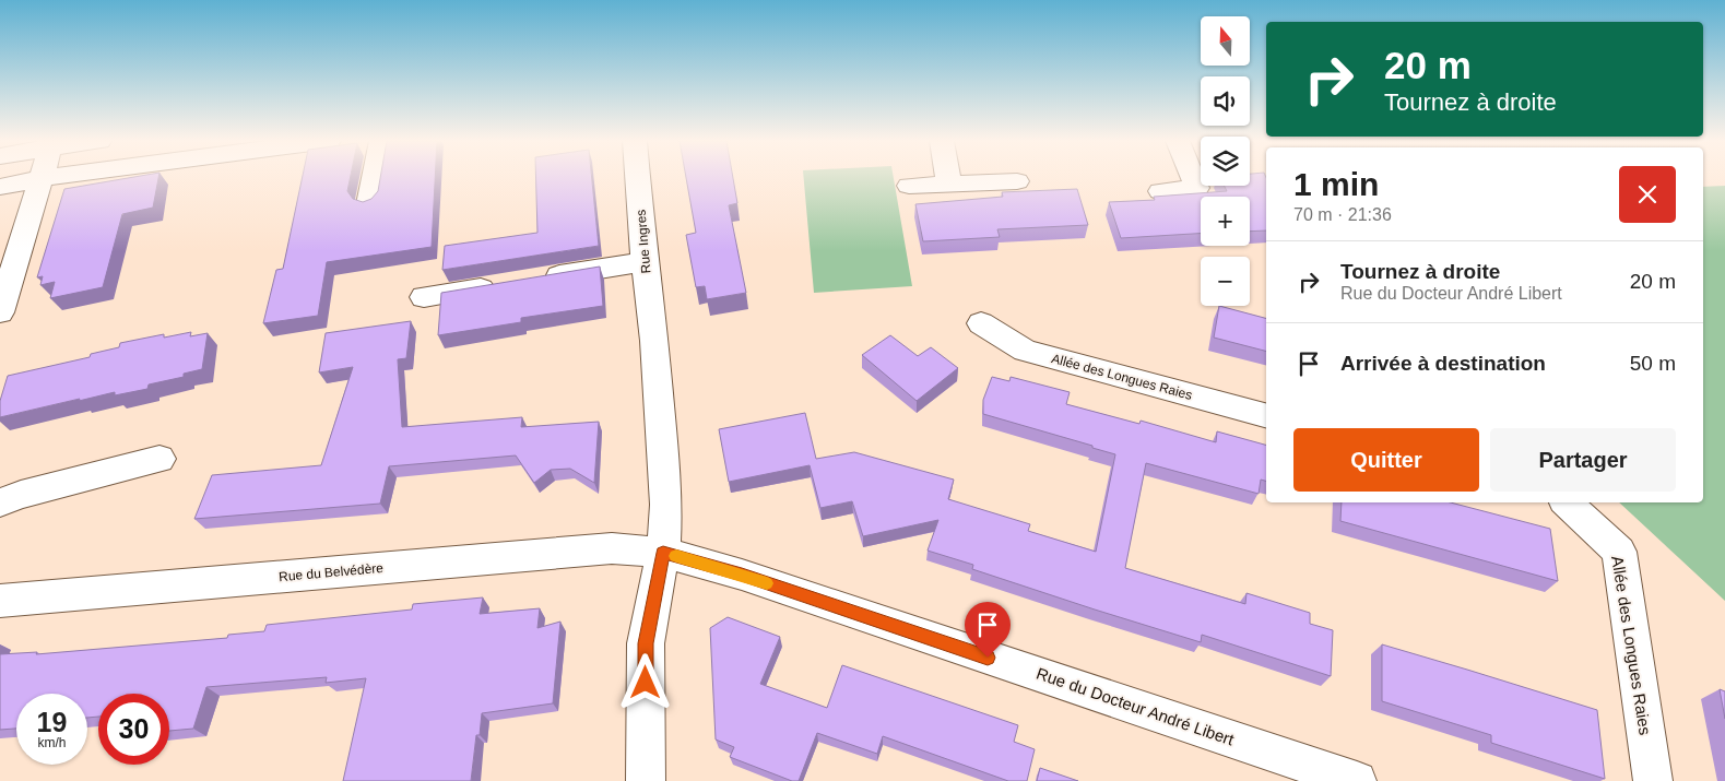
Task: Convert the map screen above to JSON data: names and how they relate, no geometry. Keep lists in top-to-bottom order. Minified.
{"streets":{"street":["Rue Ingres","Allée des Longues Raies","Rue du Belvédère","Rue du Docteur André Libert"]},"crossings":[["Rue Ingres","Rue du Belvédère"],["Rue Ingres","Rue du Docteur André Libert"],["Rue du Belvédère","Rue du Docteur André Libert"]],"north":"top","page":{"map_buttons":["+","−"],"turn":["20 m","Tournez à droite"],"heading":["1 min","70 m · 21:36"],"list":[{"name":"Tournez à droite","note":"Rue du Docteur André Libert","value":"20 m"},{"name":"Arrivée à destination","value":"50 m"}],"buttons":["Quitter","Partager"],"speed":"19 km/h","limit":"30"}}
